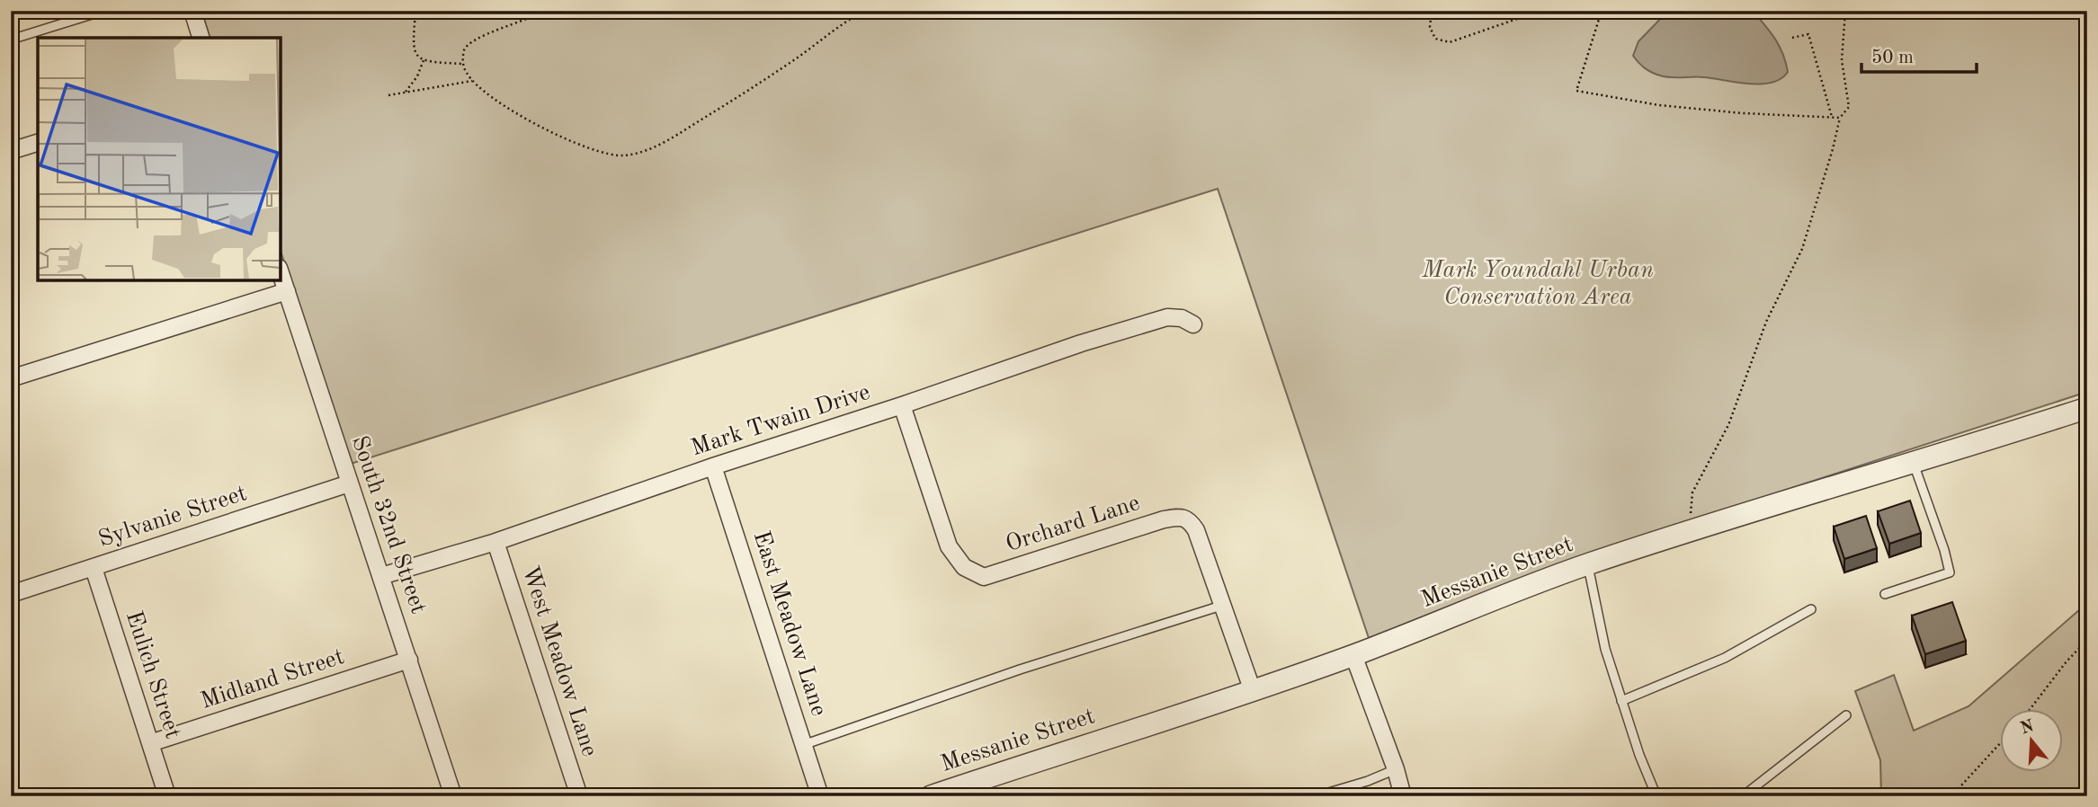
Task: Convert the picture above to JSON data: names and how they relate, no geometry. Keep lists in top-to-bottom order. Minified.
{"streets":{"street":["Mark Twain Drive","Sylvanie Street","Orchard Lane","South 32nd Street","Messanie Street","East Meadow Lane","West Meadow Lane","Eulich Street","Midland Street"]},"crossings":[["Mark Twain Drive","Orchard Lane"],["Mark Twain Drive","South 32nd Street"],["Mark Twain Drive","East Meadow Lane"],["Mark Twain Drive","West Meadow Lane"],["Sylvanie Street","South 32nd Street"],["Sylvanie Street","Eulich Street"],["Orchard Lane","Messanie Street"],["South 32nd Street","Midland Street"],["Eulich Street","Midland Street"]],"parks":["Mark Youndahl Urban Conservation Area"],"scale_bar":"50 m","north":"top"}
